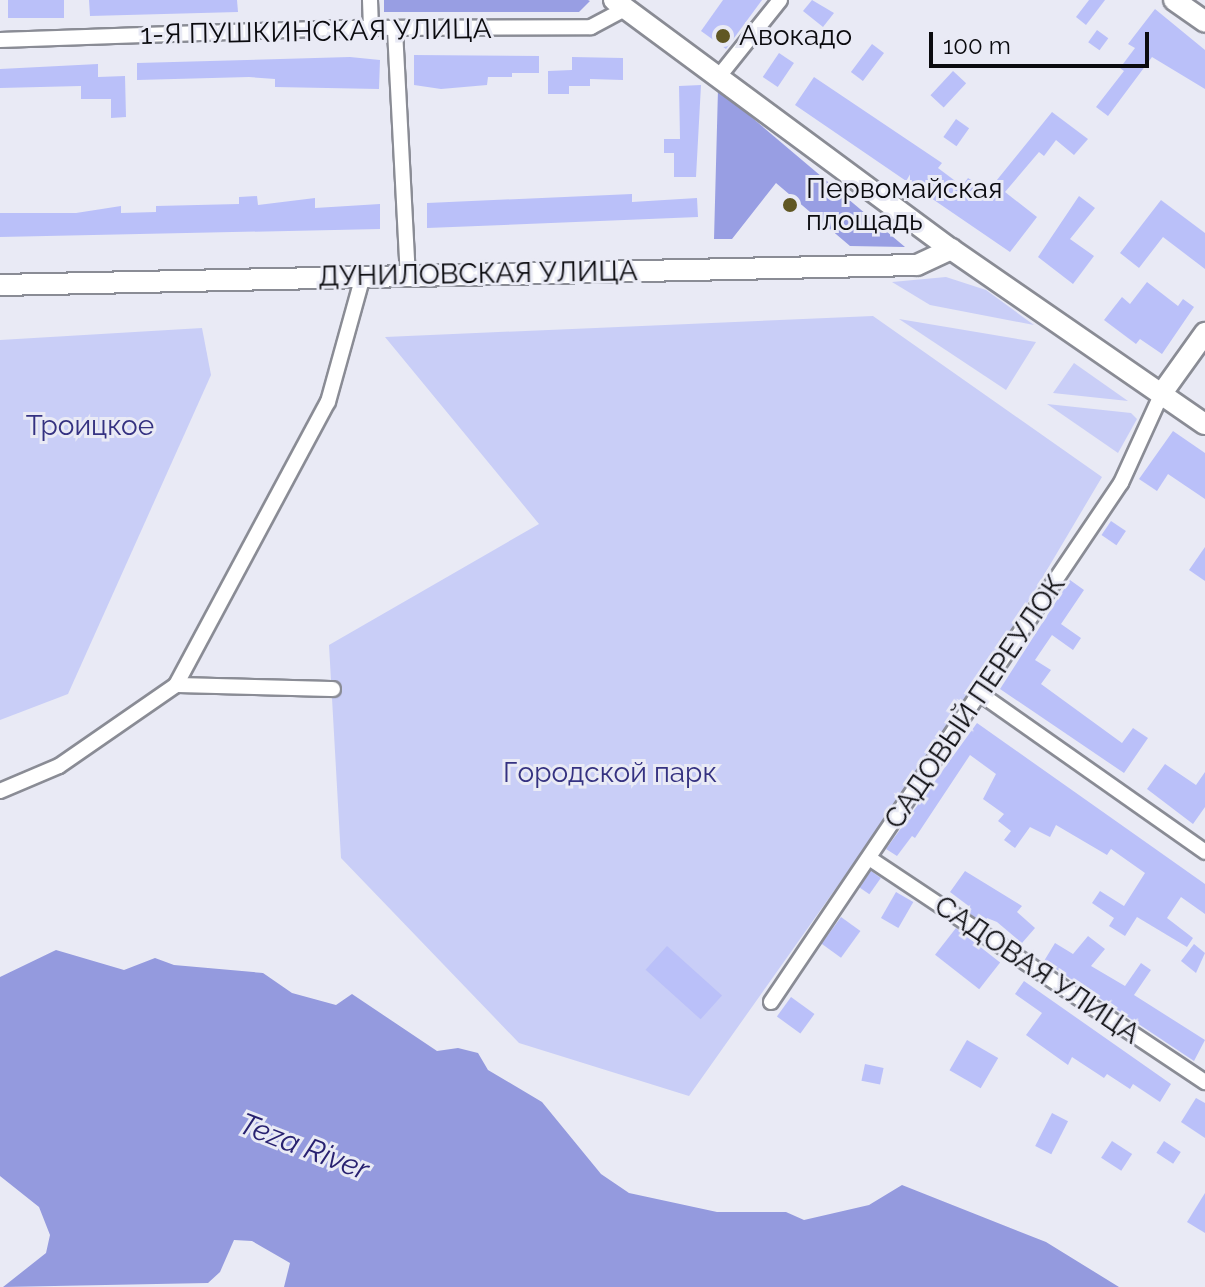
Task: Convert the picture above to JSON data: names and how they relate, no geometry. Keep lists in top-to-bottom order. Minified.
{"streets":{"main road":["ДУНИЛОВСКАЯ УЛИЦА"],"street":["1-Я ПУШКИНСКАЯ УЛИЦА","САДОВЫЙ ПЕРЕУЛОК","САДОВАЯ УЛИЦА"]},"crossings":[["САДОВЫЙ ПЕРЕУЛОК","САДОВАЯ УЛИЦА"]],"water":["Teza River"],"parks":["Троицкое","Городской парк"],"places":["Авокадо","Первомайская площадь"],"scale_bar":"100 m"}
